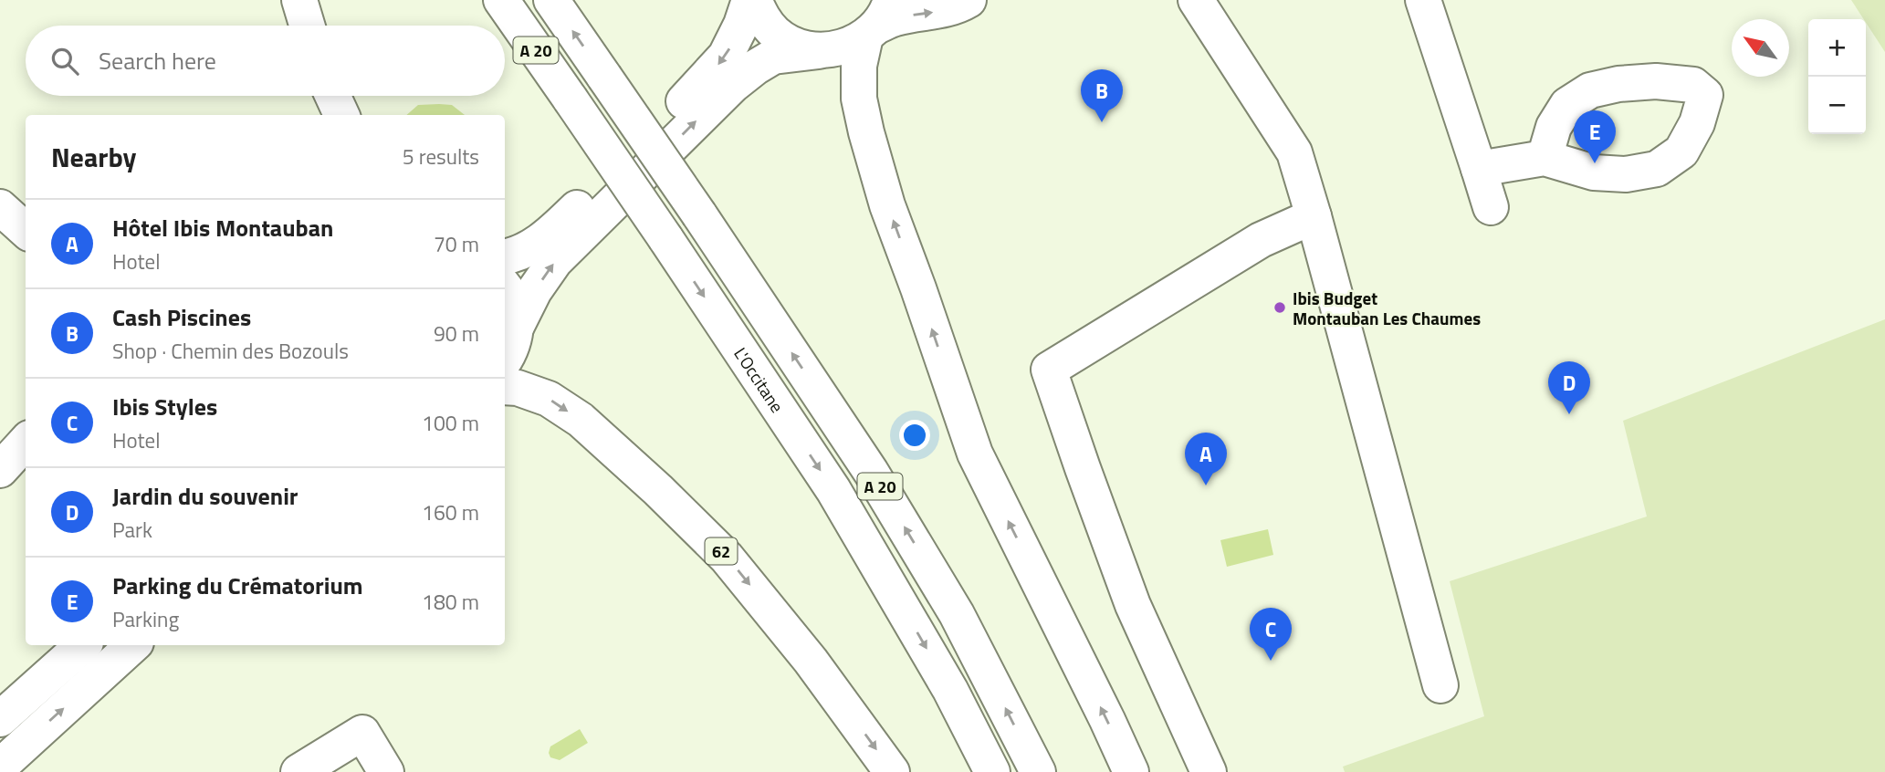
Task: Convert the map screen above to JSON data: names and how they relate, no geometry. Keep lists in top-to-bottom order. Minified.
{"streets":{"main road":["A 20","L'Occitane","62"]},"places":["Ibis Budget Montauban Les Chaumes"],"north":"top left","page":{"map_buttons":["+","−"],"search":"Search here","pins":["B","E","D","A","C"],"heading":["Nearby","5 results"],"list":[{"mark":"A","name":"Hôtel Ibis Montauban","note":"Hotel","value":"70 m"},{"mark":"B","name":"Cash Piscines","note":"Shop · Chemin des Bozouls","value":"90 m"},{"mark":"C","name":"Ibis Styles","note":"Hotel","value":"100 m"},{"mark":"D","name":"Jardin du souvenir","note":"Park","value":"160 m"},{"mark":"E","name":"Parking du Crématorium","note":"Parking","value":"180 m"}]}}
